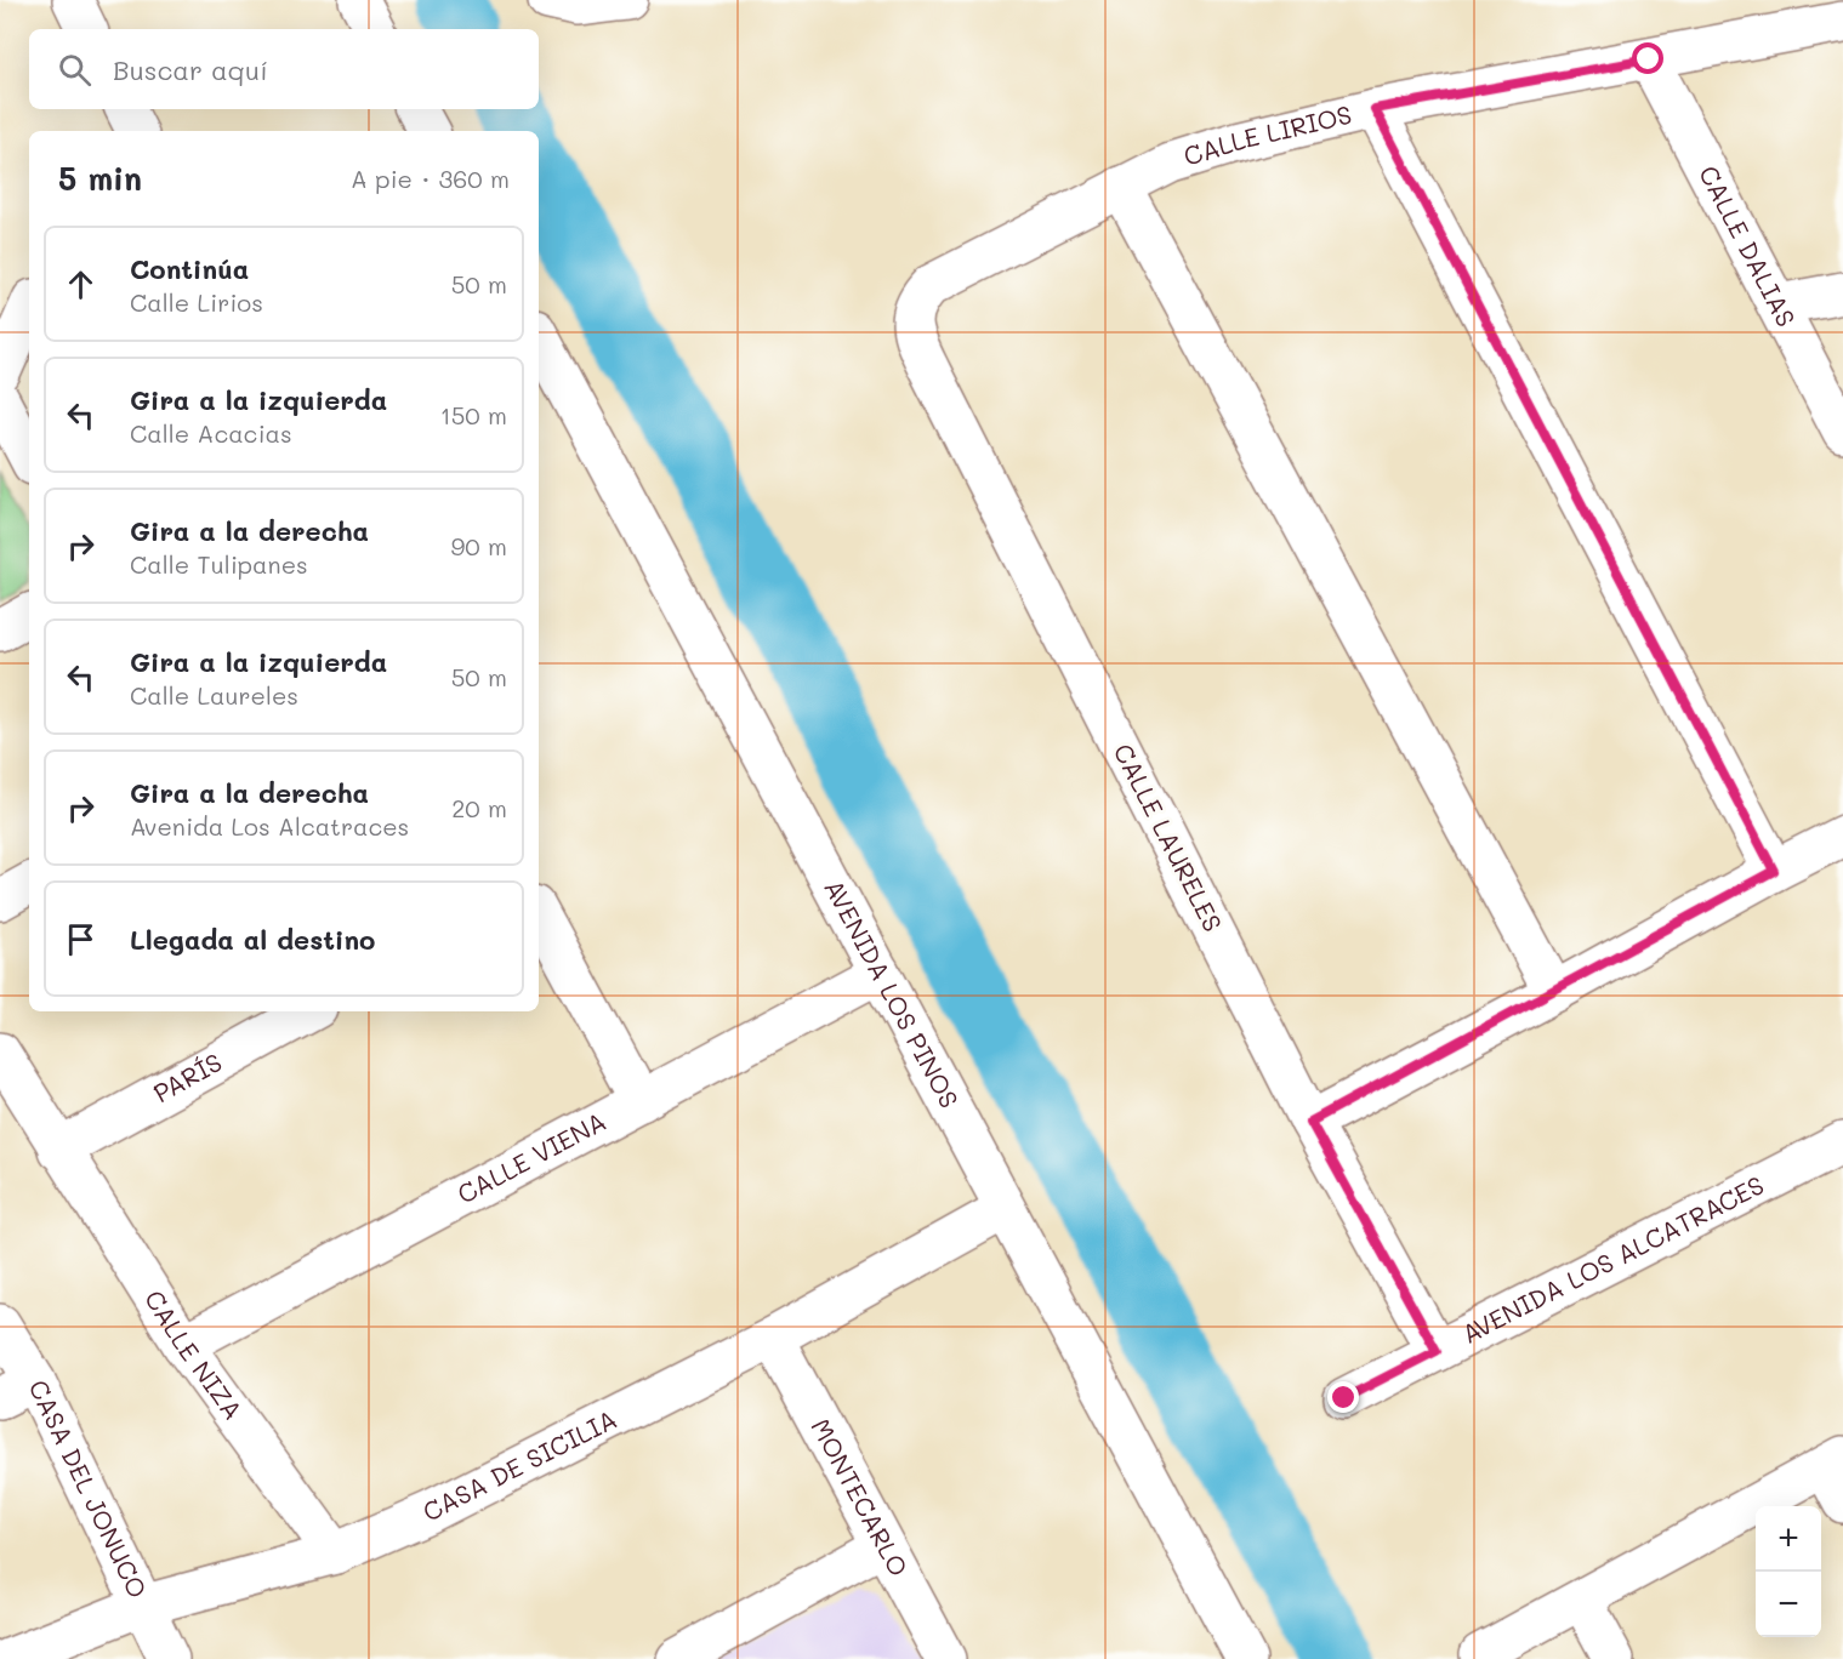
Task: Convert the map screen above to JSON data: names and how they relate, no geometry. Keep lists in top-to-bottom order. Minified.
{"streets":{"street":["CALLE LIRIOS","CALLE DALIAS","CALLE LAURELES","AVENIDA LOS PINOS","PARÍS","CALLE VIENA","AVENIDA LOS ALCATRACES","CALLE NIZA","CASA DE SICILIA","CASA DEL JONUCO","MONTECARLO"]},"crossings":[["CALLE LIRIOS","CALLE DALIAS"],["CALLE LIRIOS","CALLE LAURELES"],["CALLE LAURELES","AVENIDA LOS ALCATRACES"],["AVENIDA LOS PINOS","CALLE VIENA"],["AVENIDA LOS PINOS","CASA DE SICILIA"],["PARÍS","CALLE NIZA"],["CALLE VIENA","CALLE NIZA"],["CALLE NIZA","CASA DE SICILIA"],["CASA DE SICILIA","CASA DEL JONUCO"],["CASA DE SICILIA","MONTECARLO"]],"page":{"search":"Buscar aquí","heading":["5 min","A pie · 360 m"],"list":[["Continúa","Calle Lirios","50 m"],["Gira a la izquierda","Calle Acacias","150 m"],["Gira a la derecha","Calle Tulipanes","90 m"],["Gira a la izquierda","Calle Laureles","50 m"],["Gira a la derecha","Avenida Los Alcatraces","20 m"],"Llegada al destino"],"map_buttons":["+","−"]}}
